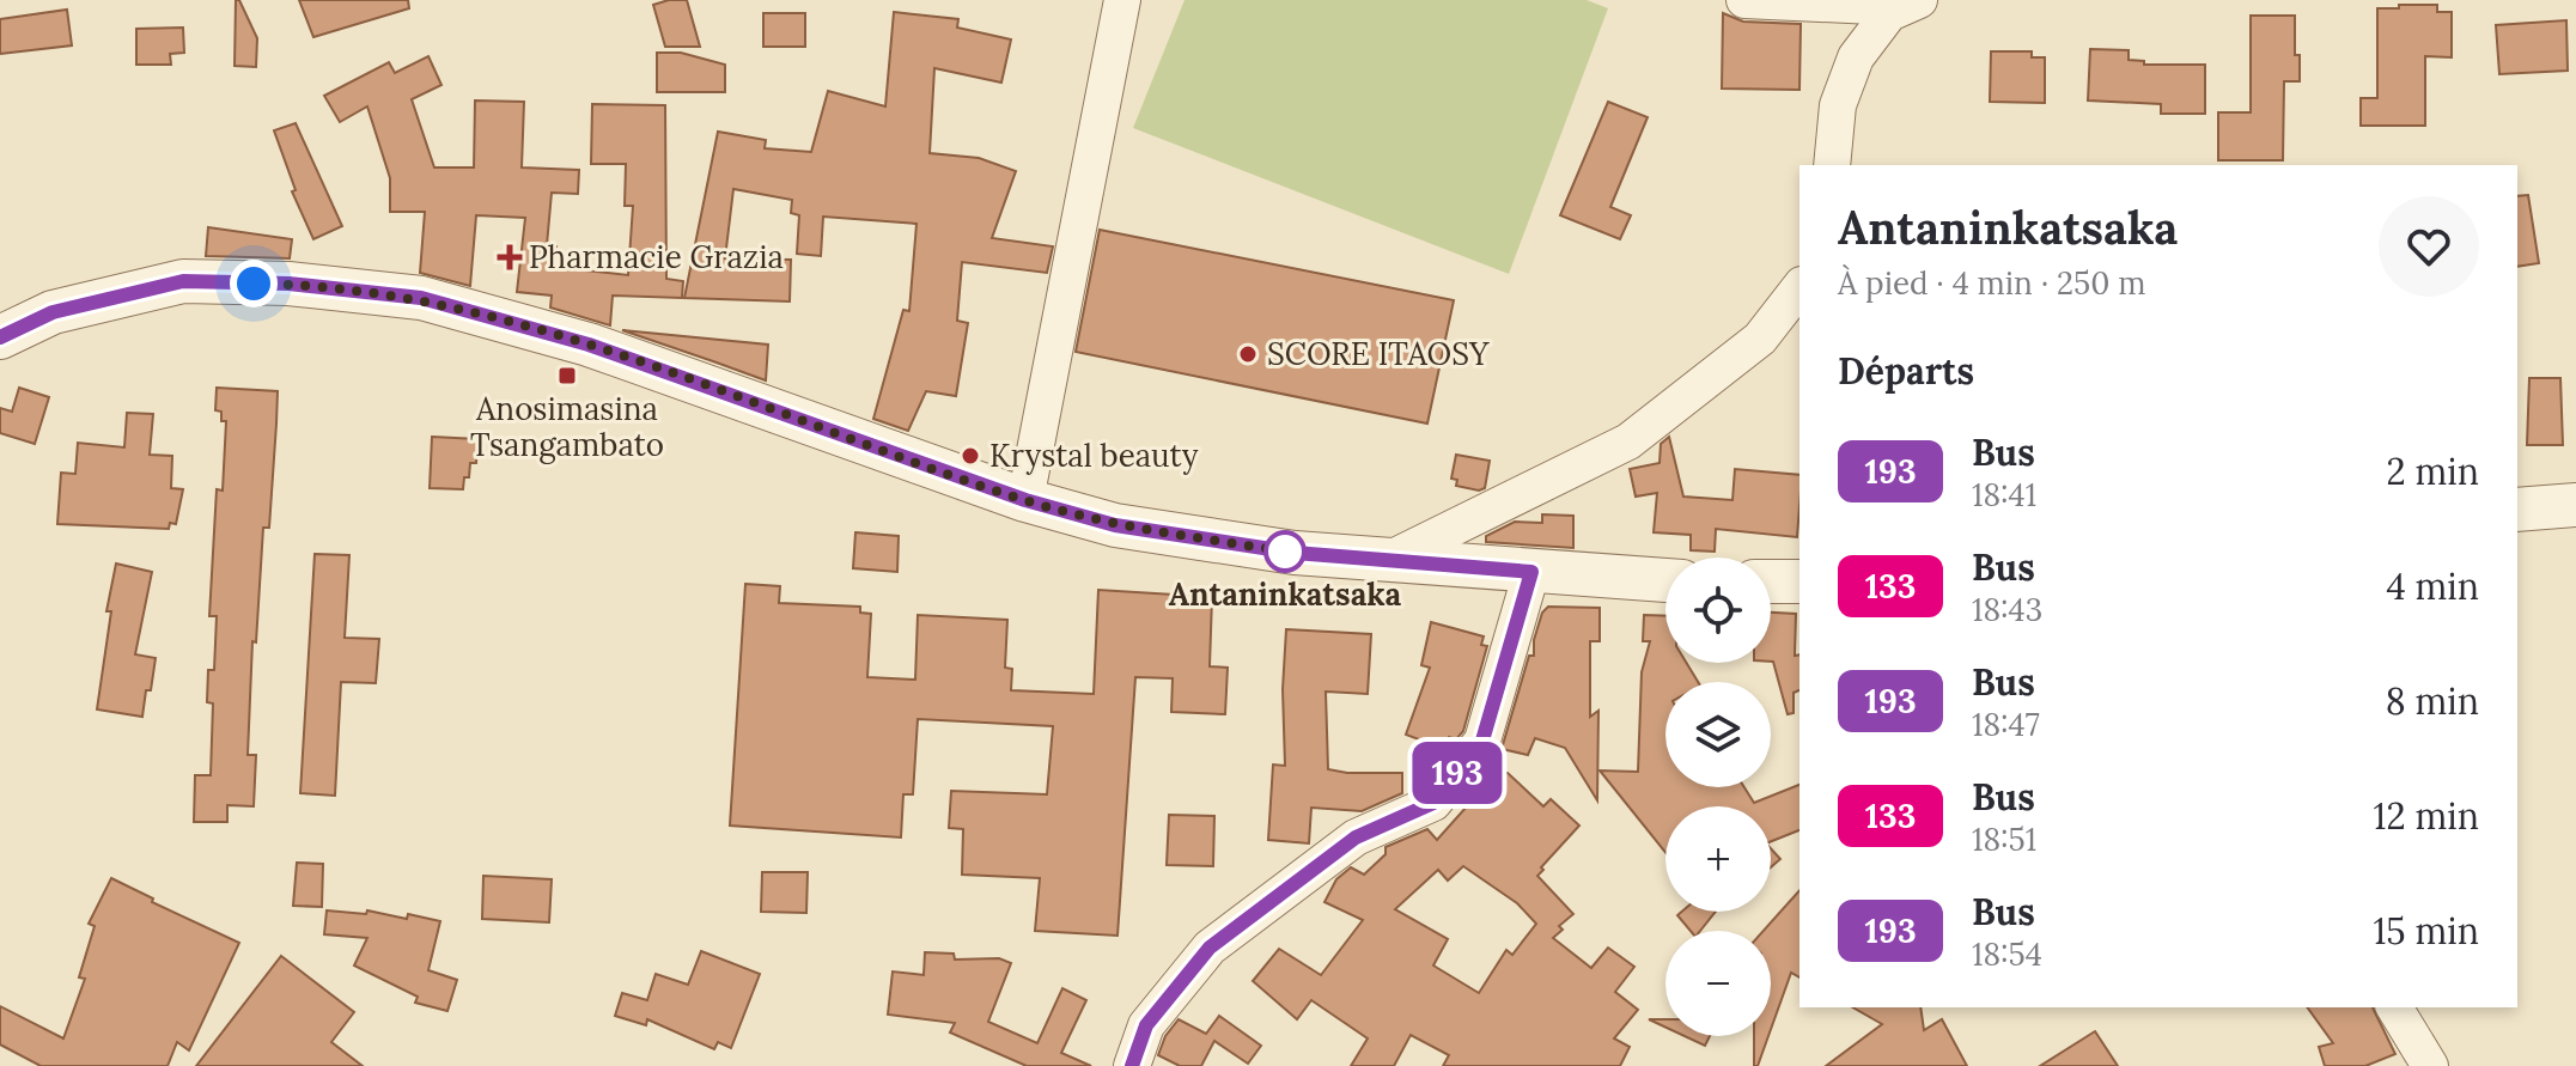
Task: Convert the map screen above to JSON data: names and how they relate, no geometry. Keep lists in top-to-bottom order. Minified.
{"places":{"health":["Pharmacie Grazia"],"other":["SCORE ITAOSY","Krystal beauty","Antaninkatsaka"],"transit":["Anosimasina Tsangambato"]},"lines":["bus line 193"],"page":{"on_map":"193","heading":[["Antaninkatsaka","À pied · 4 min · 250 m"],"Départs"],"list":[{"mark":"193","name":"Bus","note":"18:41","value":"2 min"},{"mark":"133","name":"Bus","note":"18:43","value":"4 min"},{"mark":"193","name":"Bus","note":"18:47","value":"8 min"},{"mark":"133","name":"Bus","note":"18:51","value":"12 min"},{"mark":"193","name":"Bus","note":"18:54","value":"15 min"}],"map_buttons":["+","−"]}}
